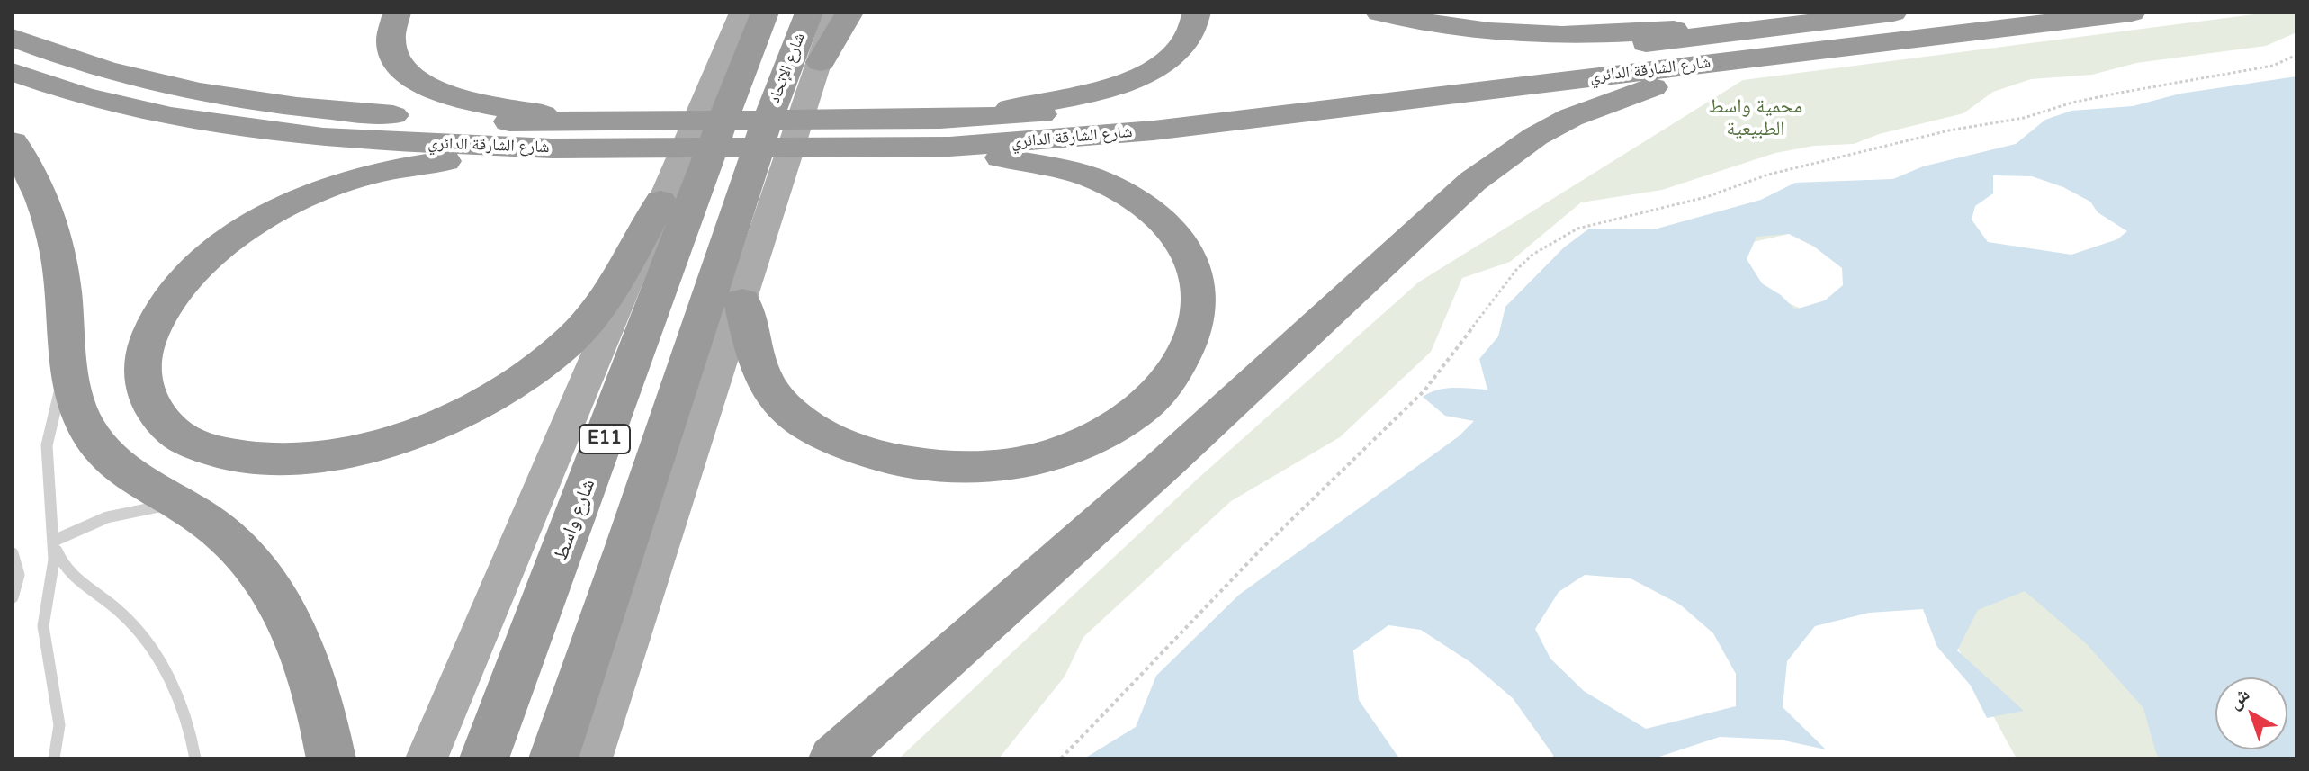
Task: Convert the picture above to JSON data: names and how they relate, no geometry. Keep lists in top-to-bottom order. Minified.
{"streets":{"highway":["شارع الإتحاد","شارع الشارقة الدائري","E11","شارع واسط"]},"parks":["محمية واسط الطبيعية"],"north":"top left"}
